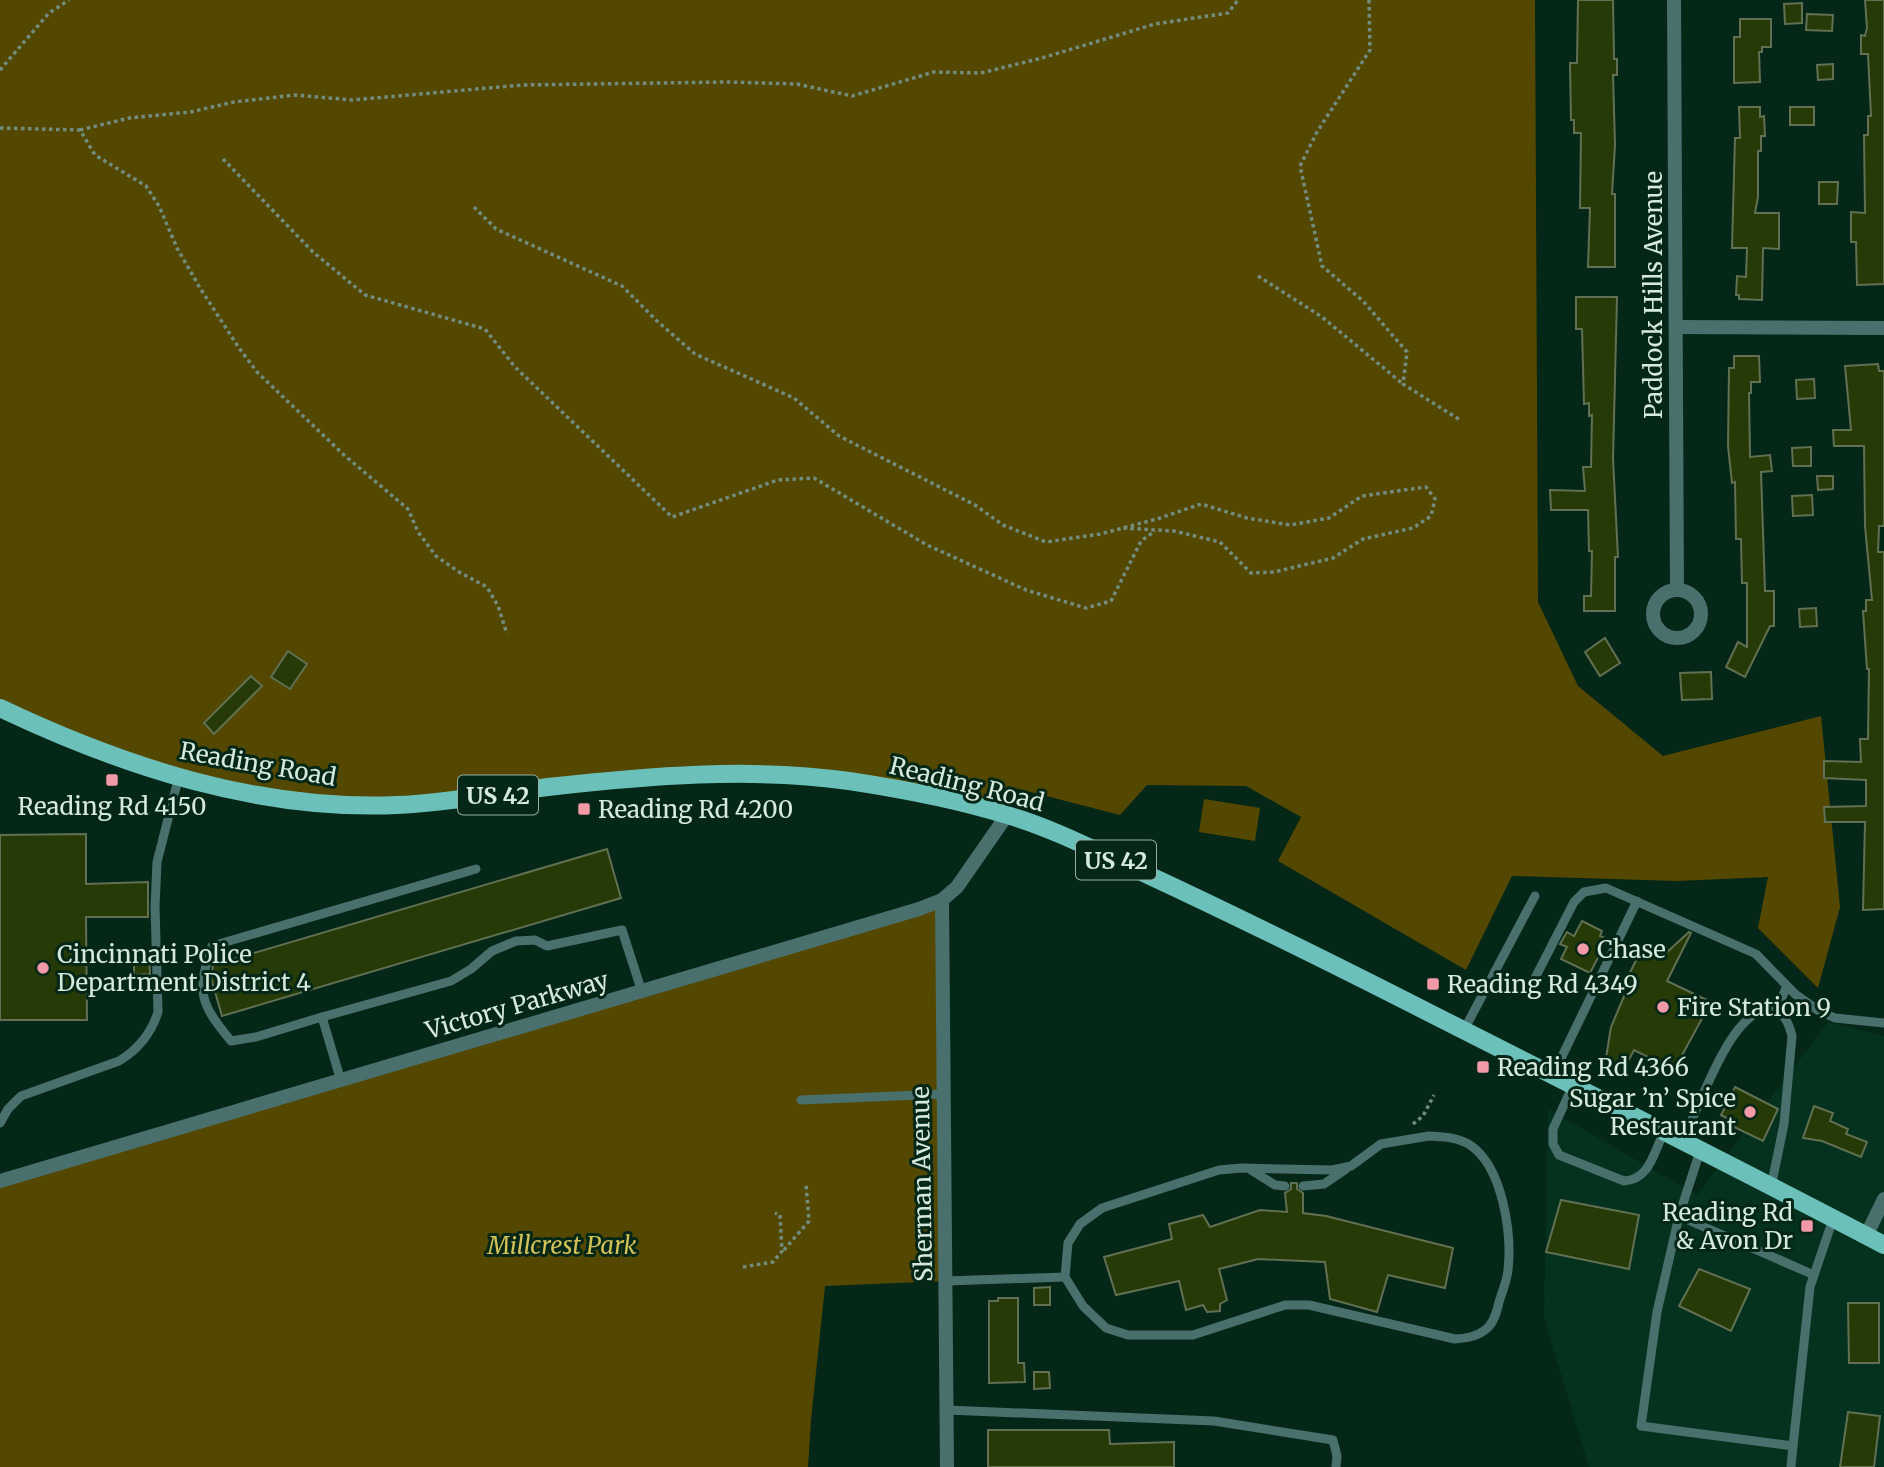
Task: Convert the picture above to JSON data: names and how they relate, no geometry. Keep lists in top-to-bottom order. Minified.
{"streets":{"main road":["Reading Road","US 42"],"street":["Paddock Hills Avenue","Victory Parkway","Sherman Avenue"]},"crossings":[["Reading Road","Victory Parkway"],["Victory Parkway","Sherman Avenue"]],"parks":["Millcrest Park"],"places":{"transit":["Reading Rd 4150","Reading Rd 4200","Reading Rd 4349","Reading Rd 4366","Reading Rd & Avon Dr"],"other":["Chase","Cincinnati Police Department District 4","Fire Station 9","Sugar ’n’ Spice Restaurant"]}}
